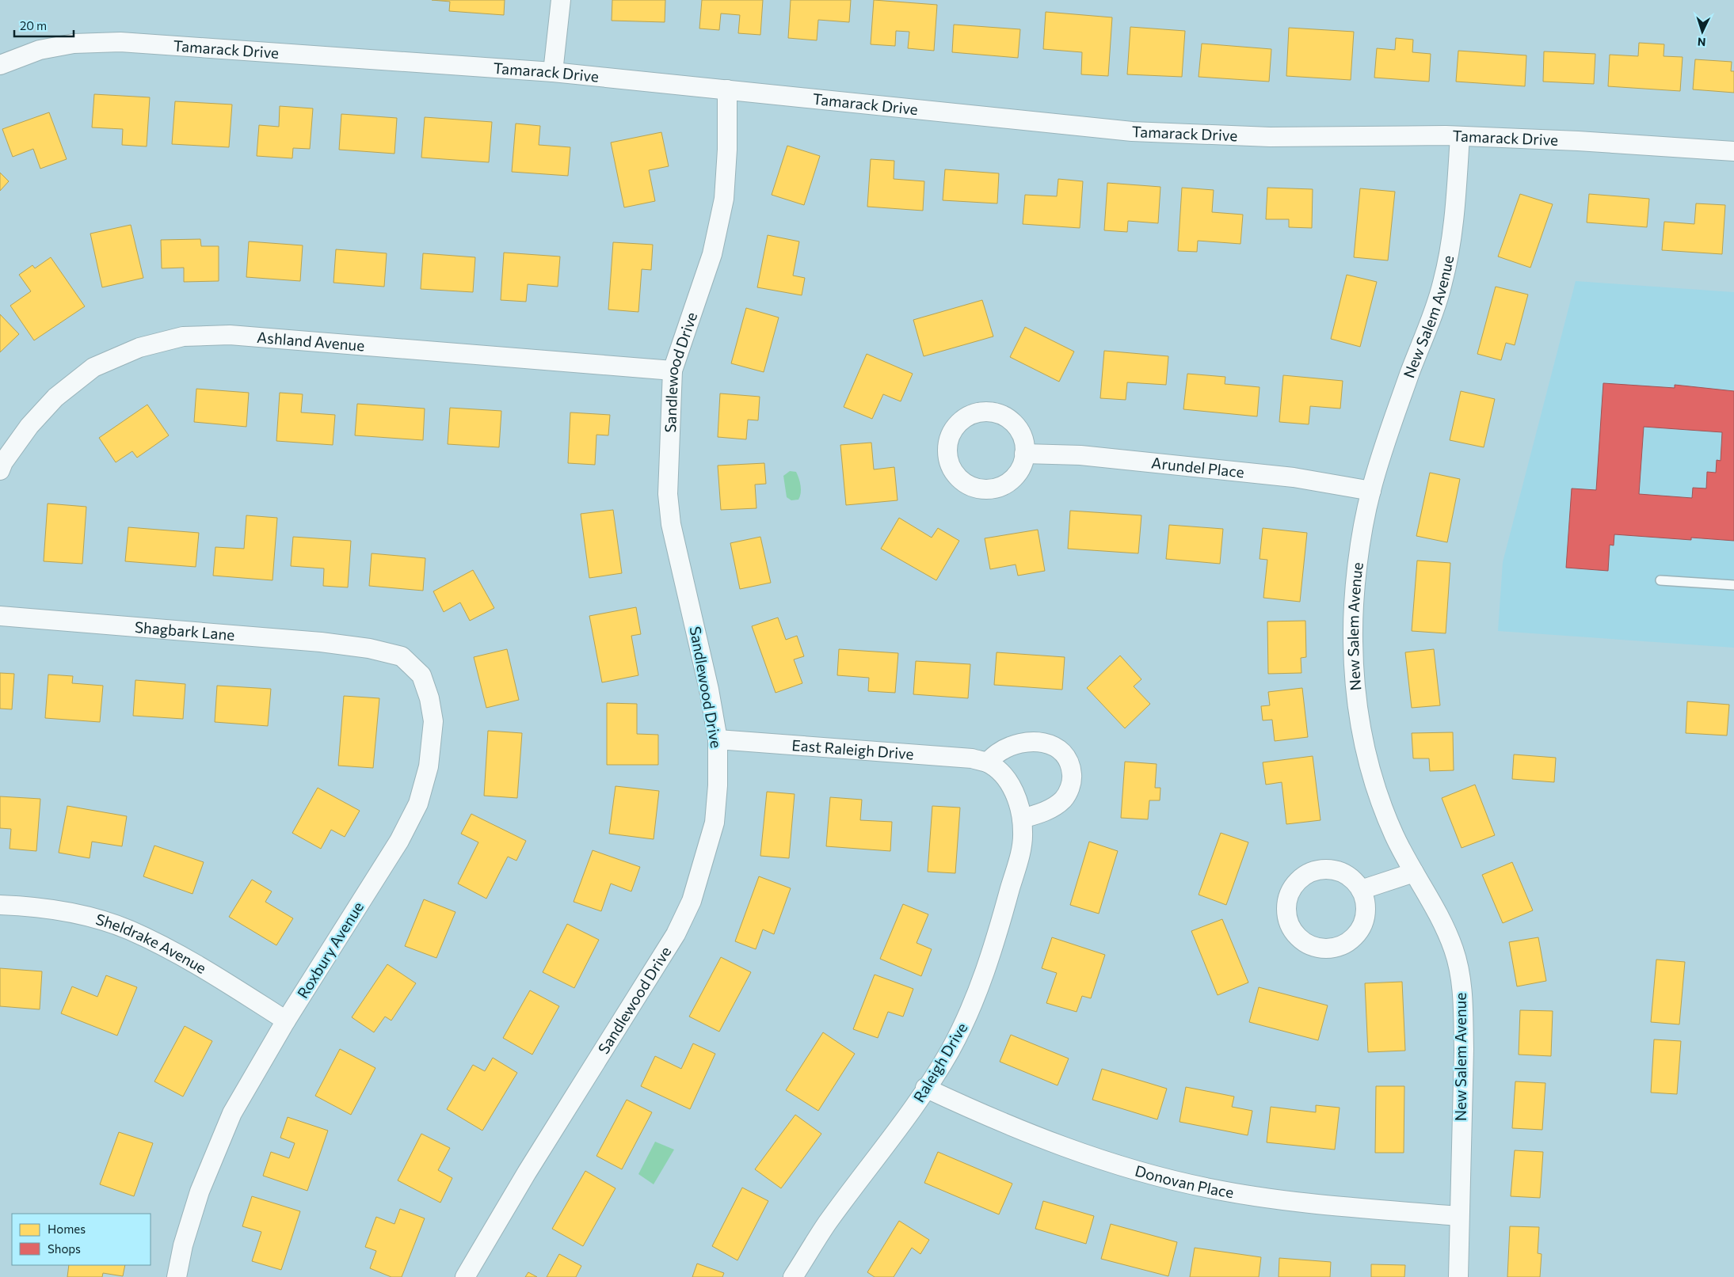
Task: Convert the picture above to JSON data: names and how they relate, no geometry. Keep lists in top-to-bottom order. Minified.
{"streets":{"street":["Tamarack Drive","New Salem Avenue","Ashland Avenue","Sandlewood Drive","Arundel Place","Shagbark Lane","East Raleigh Drive","Sheldrake Avenue","Roxbury Avenue","Raleigh Drive","Donovan Place"]},"crossings":[["Tamarack Drive","New Salem Avenue"],["Tamarack Drive","Sandlewood Drive"],["New Salem Avenue","Arundel Place"],["New Salem Avenue","Donovan Place"],["Ashland Avenue","Sandlewood Drive"],["Sandlewood Drive","East Raleigh Drive"],["Shagbark Lane","Roxbury Avenue"],["East Raleigh Drive","Raleigh Drive"],["Sheldrake Avenue","Roxbury Avenue"],["Raleigh Drive","Donovan Place"]],"legend":["Homes","Shops"],"scale_bar":"20 m","north":"bottom"}
